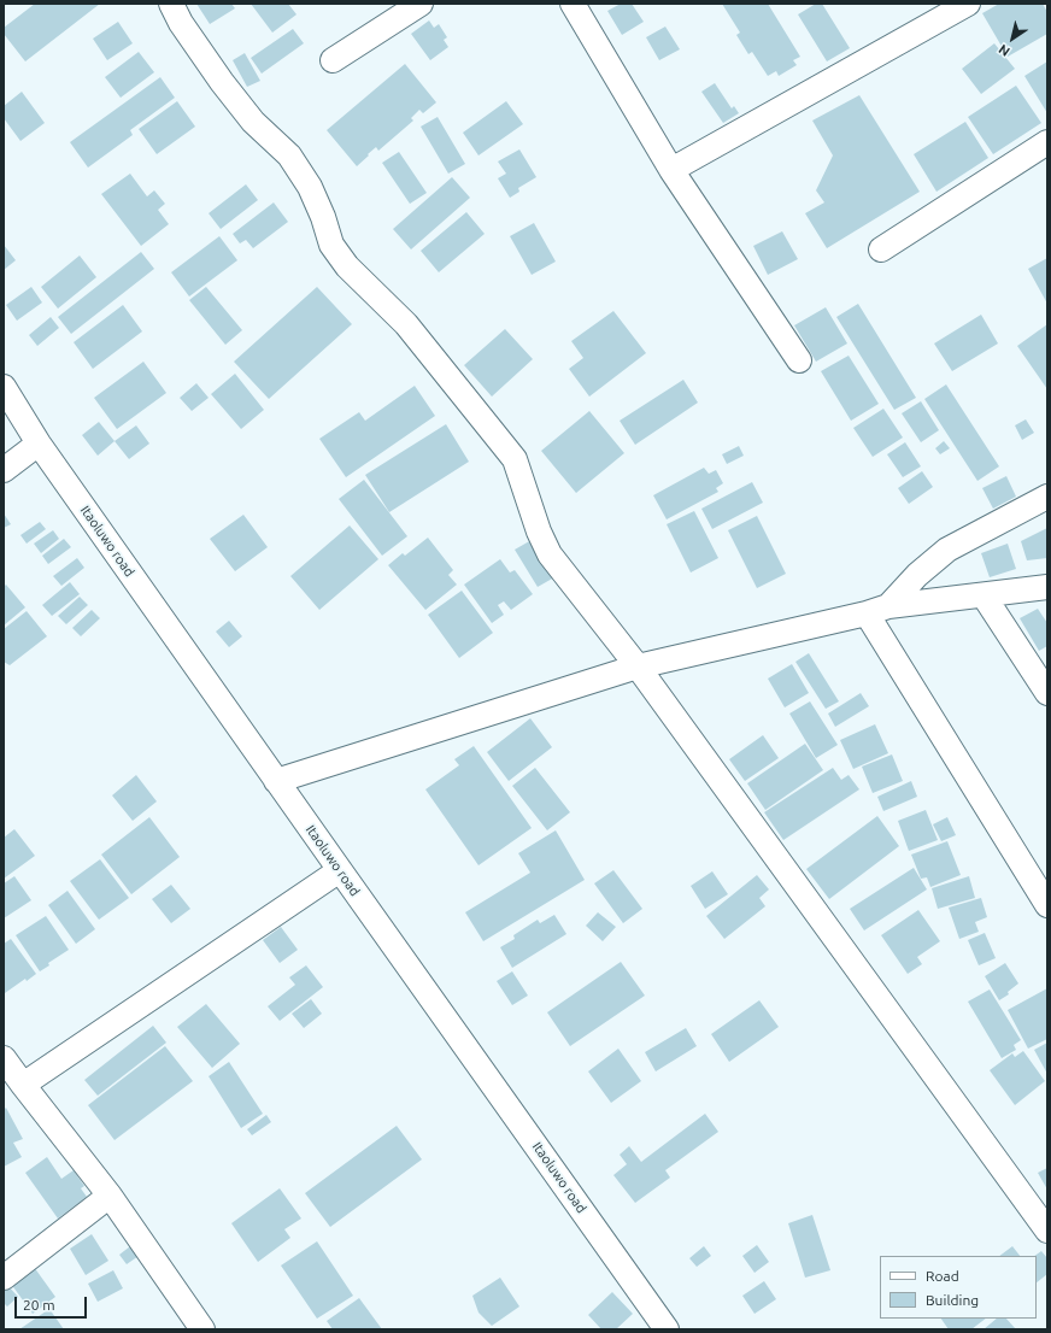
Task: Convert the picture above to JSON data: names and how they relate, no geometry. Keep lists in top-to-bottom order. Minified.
{"streets":{"street":["Itaoluwo road"]},"legend":["Road","Building"],"scale_bar":"20 m","north":"bottom left"}
